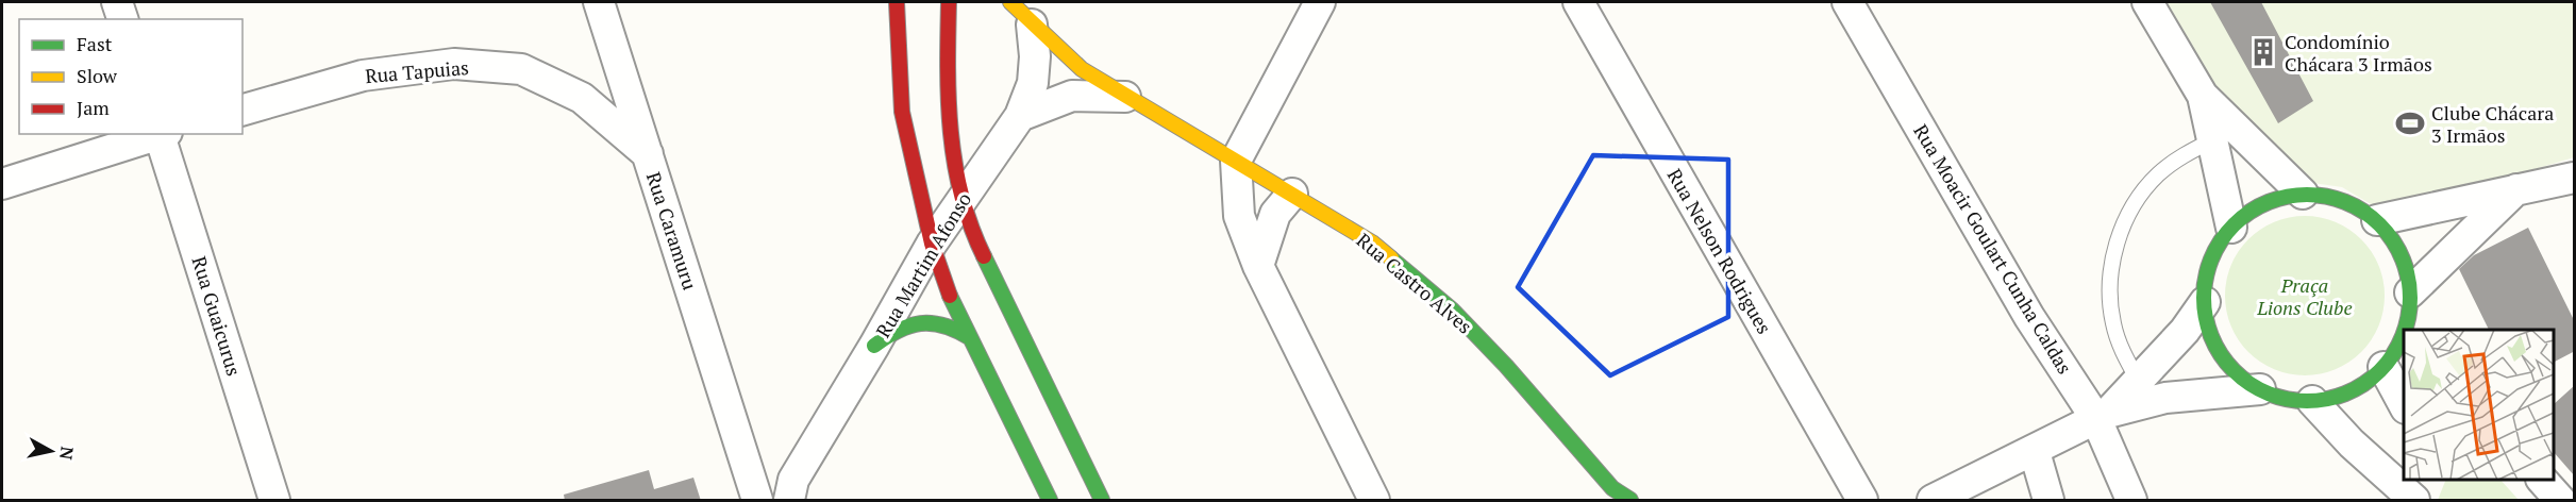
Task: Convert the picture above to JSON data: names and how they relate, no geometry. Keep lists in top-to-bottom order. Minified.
{"streets":{"street":["Rua Tapuias","Rua Caramuru","Rua Moacir Goulart Cunha Caldas","Rua Nelson Rodrigues","Rua Martim Afonso","Rua Castro Alves","Rua Guaicurus"]},"crossings":[["Rua Tapuias","Rua Caramuru"],["Rua Martim Afonso","Rua Castro Alves"]],"parks":["Praça Lions Clube"],"places":{"building":["Condomínio Chácara 3 Irmãos"],"sports":["Clube Chácara 3 Irmãos"]},"legend":["Fast","Slow","Jam"],"north":"right"}
